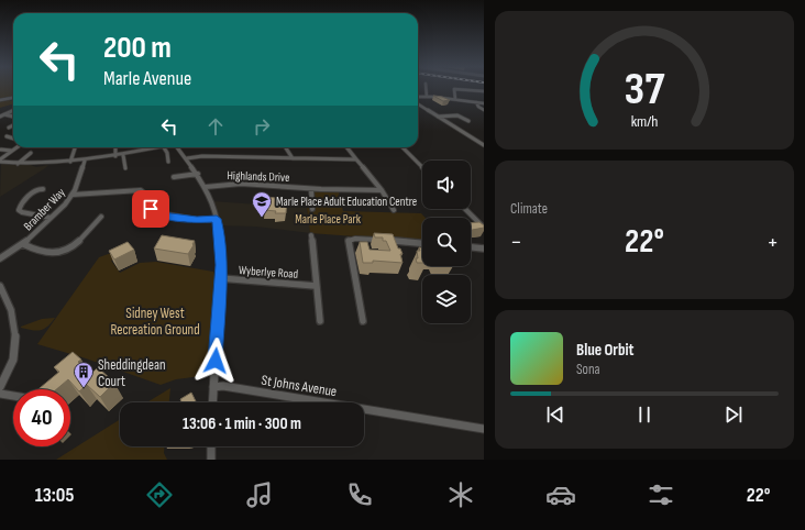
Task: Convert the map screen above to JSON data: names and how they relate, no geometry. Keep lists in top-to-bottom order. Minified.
{"streets":{"street":["Highlands Drive","Bramber Way","Wyberlye Road","St Johns Avenue"]},"parks":["Marle Place Park","Sidney West Recreation Ground"],"places":{"school or university":["Marle Place Adult Education Centre"],"building":["Sheddingdean Court"]},"page":{"turn":["200 m","Marle Avenue"],"tile":"Climate","heat":["−","22°","+"],"song":["Blue Orbit","Sona"],"limit":"40","trip":"13:06 · 1 min · 300 m","tabs":["13:05","22°"],"gauge":["37","km/h"]}}
